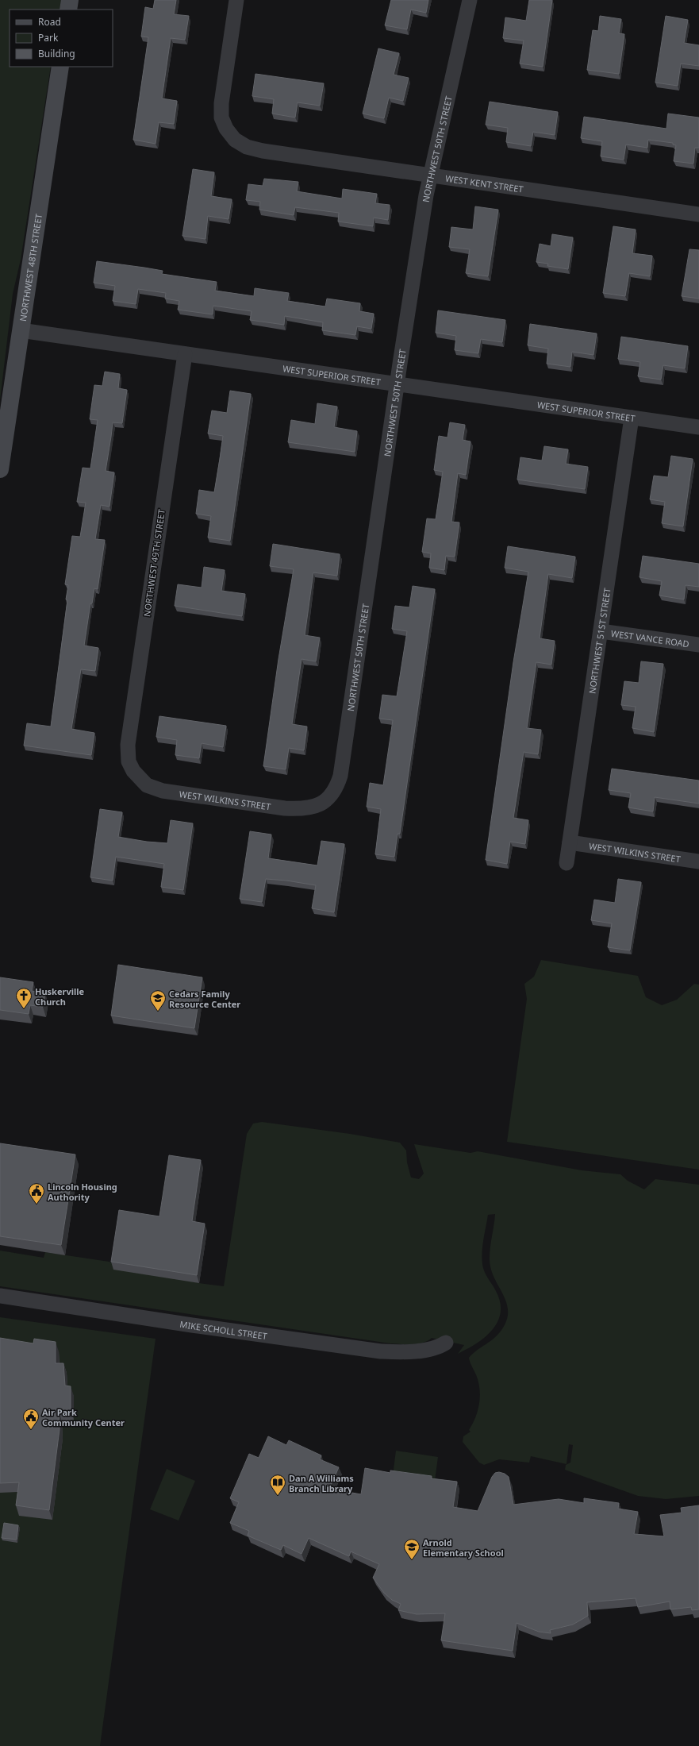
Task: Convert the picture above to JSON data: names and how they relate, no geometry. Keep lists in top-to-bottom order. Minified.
{"streets":{"main road":["NORTHWEST 48TH STREET"],"street":["NORTHWEST 50TH STREET","WEST KENT STREET","WEST SUPERIOR STREET","NORTHWEST 49TH STREET","WEST VANCE ROAD","NORTHWEST 51ST STREET","WEST WILKINS STREET","MIKE SCHOLL STREET"]},"crossings":[["NORTHWEST 50TH STREET","WEST KENT STREET"],["NORTHWEST 50TH STREET","WEST SUPERIOR STREET"],["NORTHWEST 50TH STREET","WEST WILKINS STREET"],["NORTHWEST 48TH STREET","WEST SUPERIOR STREET"],["WEST SUPERIOR STREET","NORTHWEST 49TH STREET"],["WEST SUPERIOR STREET","NORTHWEST 51ST STREET"],["NORTHWEST 49TH STREET","WEST WILKINS STREET"],["WEST VANCE ROAD","NORTHWEST 51ST STREET"],["NORTHWEST 51ST STREET","WEST WILKINS STREET"]],"places":{"church":["Huskerville Church"],"school or university":["Cedars Family Resource Center","Arnold Elementary School"],"public building":["Lincoln Housing Authority","Air Park Community Center"],"library":["Dan A Williams Branch Library"]},"legend":["Road","Park","Building"]}
